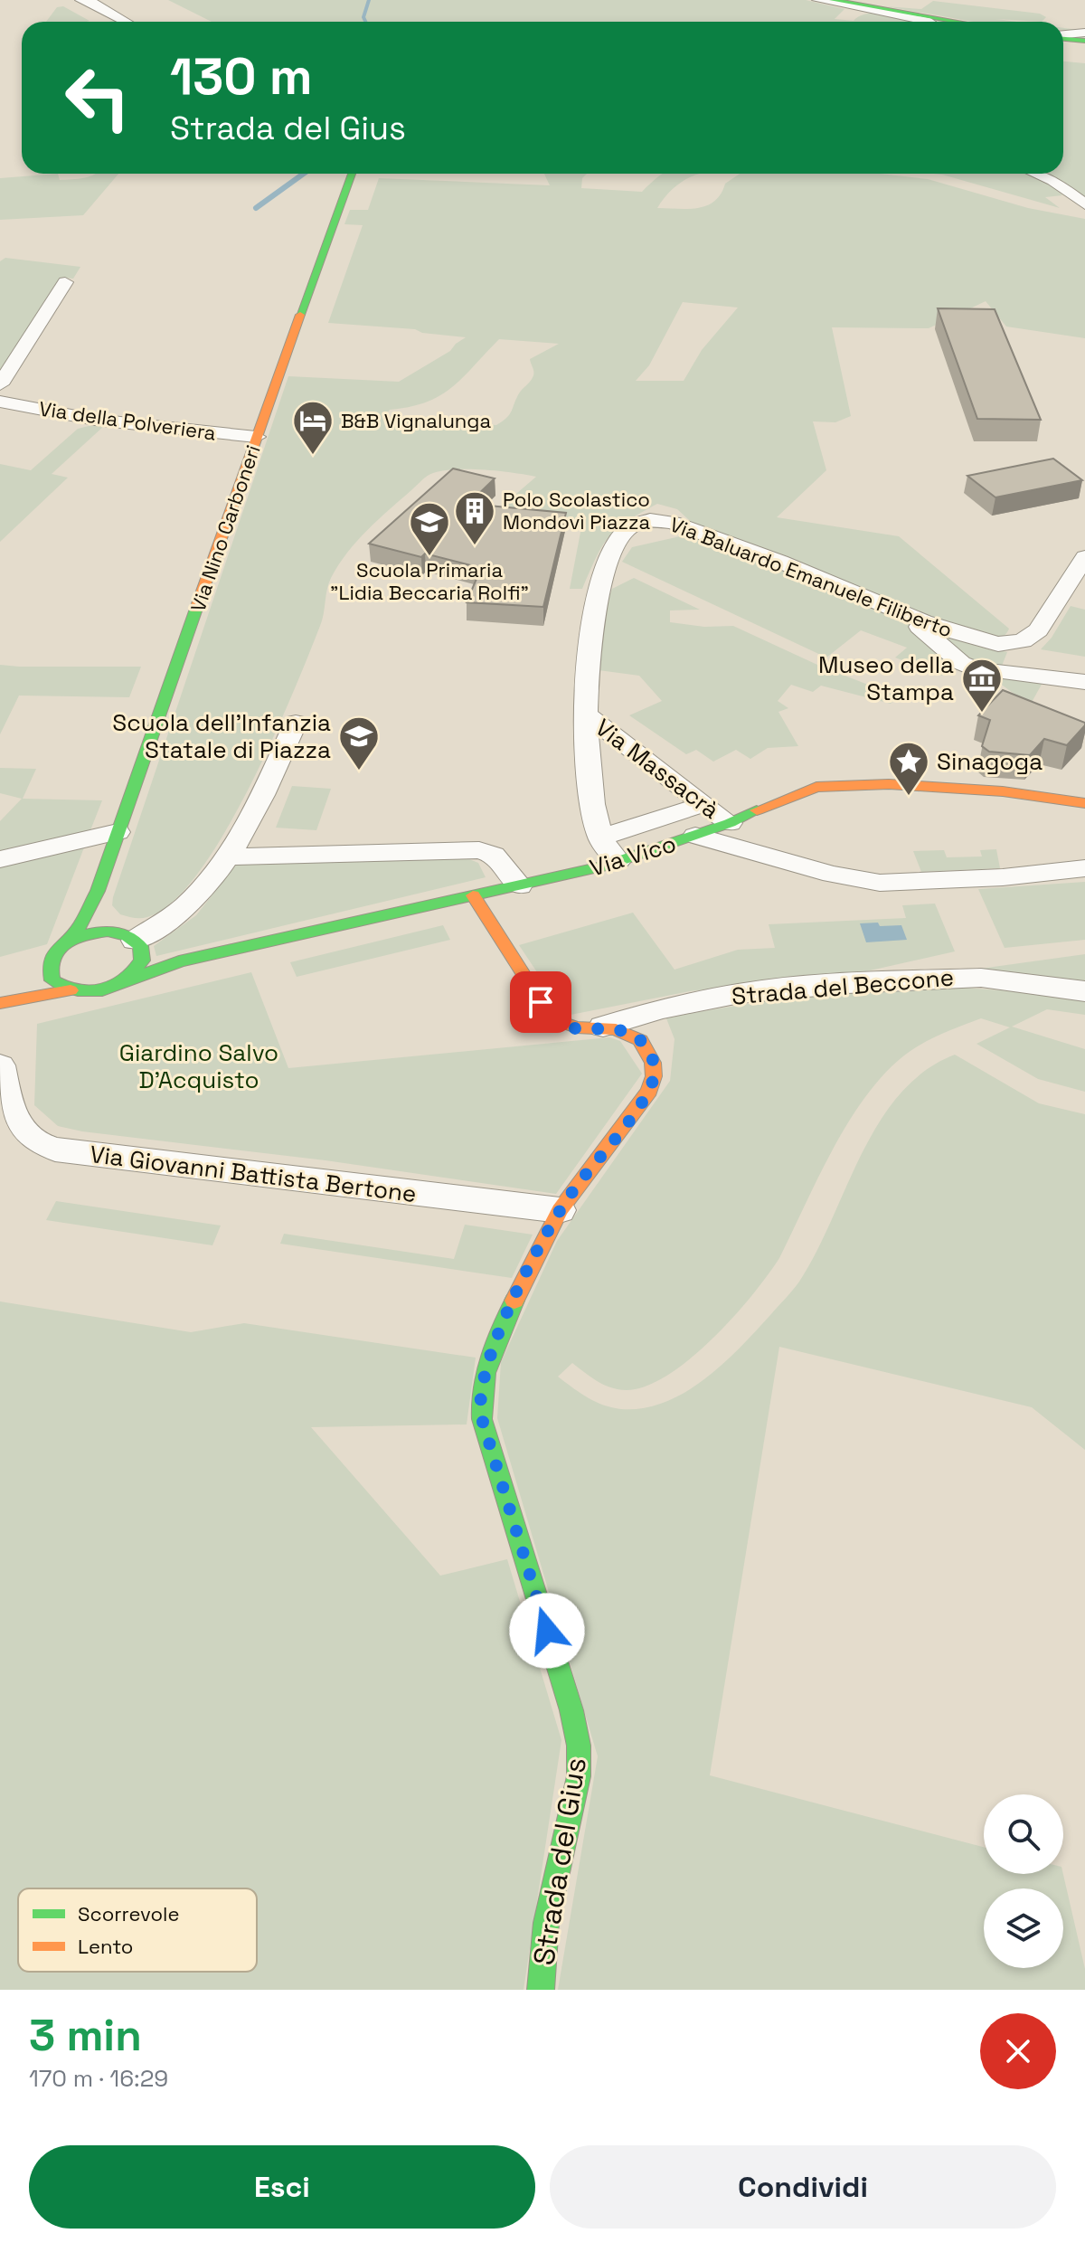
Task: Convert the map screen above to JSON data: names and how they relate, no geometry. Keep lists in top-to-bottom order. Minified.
{"streets":{"main road":["Via Nino Carboneri","Via Vico","Strada del Gius"],"street":["Via della Polveriera","Via Baluardo Emanuele Filiberto","Via Massacrà","Strada del Beccone","Via Giovanni Battista Bertone"]},"crossings":[["Via della Polveriera","Via Nino Carboneri"],["Via Baluardo Emanuele Filiberto","Via Massacrà"],["Via Baluardo Emanuele Filiberto","Via Vico"],["Via Massacrà","Via Vico"],["Via Vico","Strada del Gius"],["Strada del Beccone","Strada del Gius"],["Via Giovanni Battista Bertone","Strada del Gius"]],"parks":["Giardino Salvo D'Acquisto"],"places":{"hotel":["B&B Vignalunga"],"building":["Polo Scolastico Mondovì Piazza"],"school or university":["Scuola Primaria \"Lidia Beccaria Rolfi\"","Scuola dell'Infanzia Statale di Piazza"],"museum":["Museo della Stampa"],"place":["Sinagoga"]},"legend":["Scorrevole","Lento"],"page":{"turn":["130 m","Strada del Gius"],"heading":["3 min","170 m · 16:29"],"buttons":["Esci","Condividi"]}}
